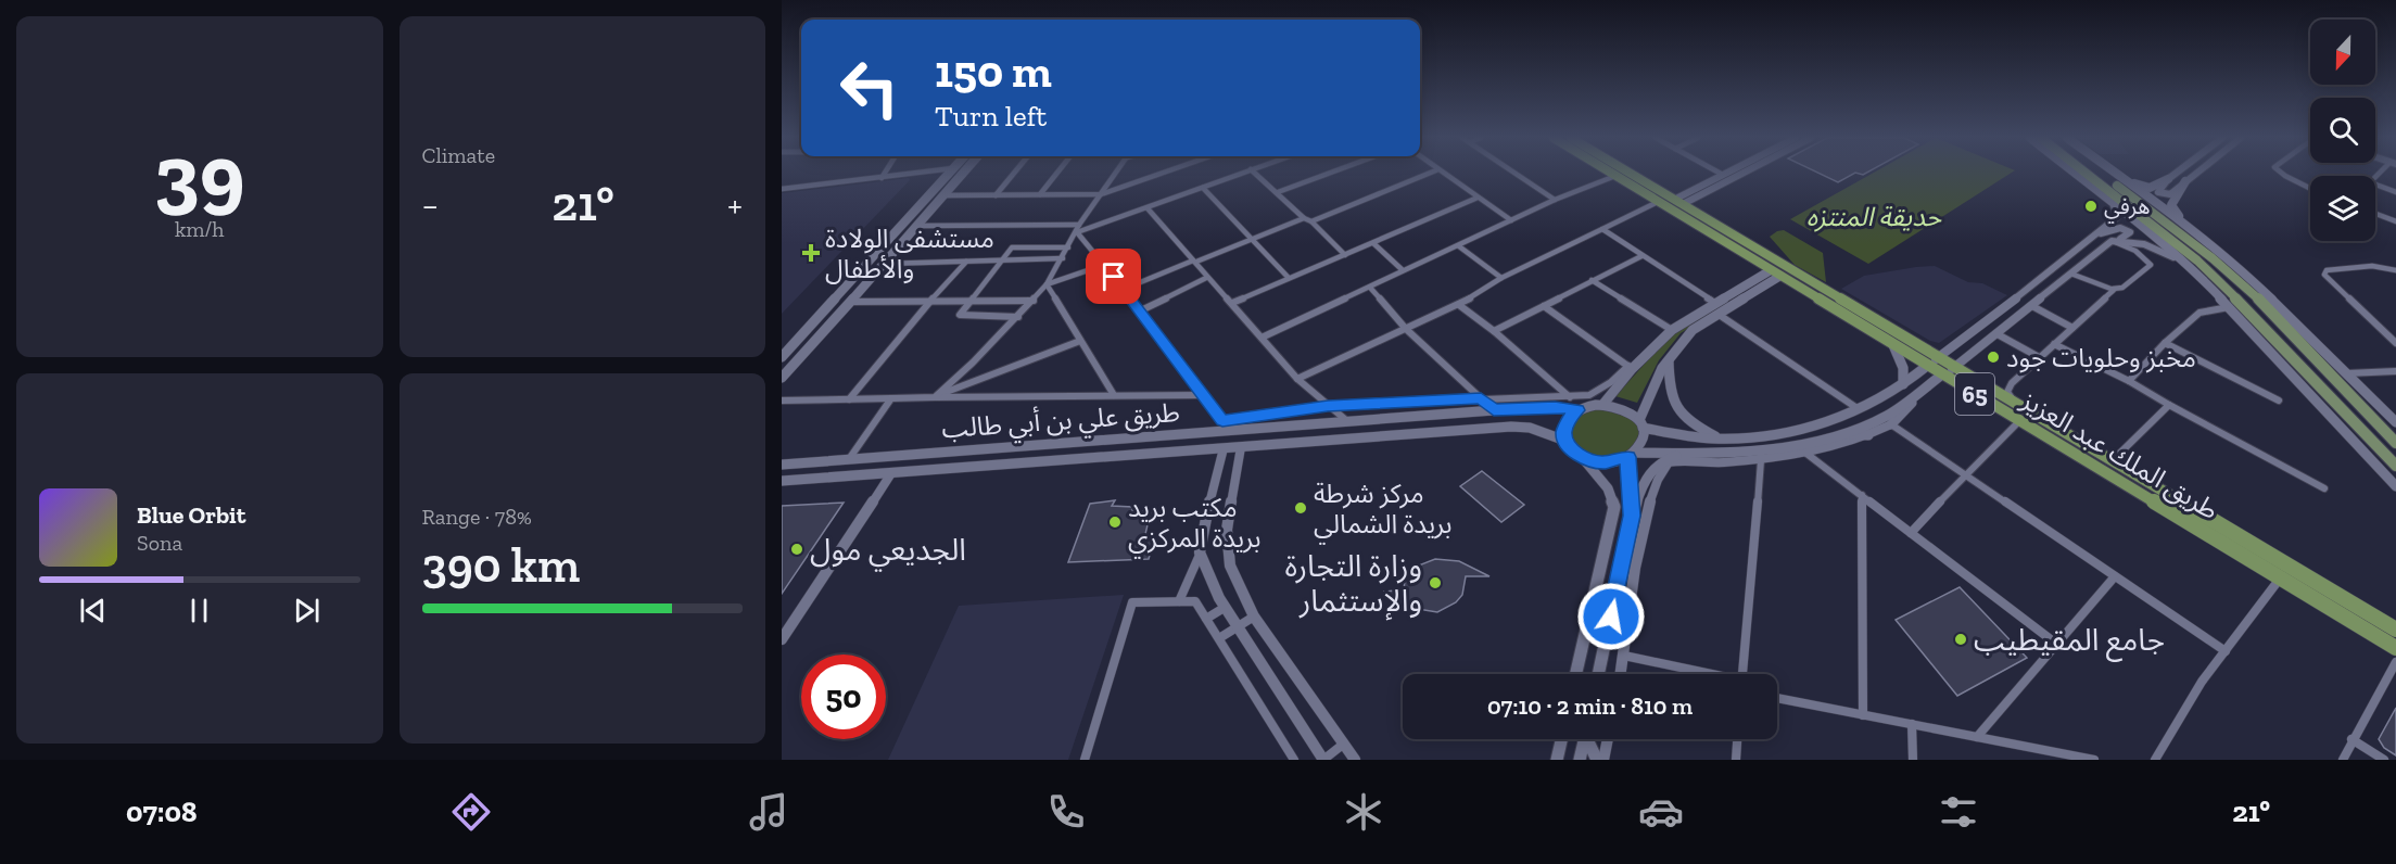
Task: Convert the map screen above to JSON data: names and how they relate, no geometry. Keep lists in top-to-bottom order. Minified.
{"streets":{"highway":["65","طريق الملك عبد العزيز"],"main road":["طريق علي بن أبي طالب"]},"parks":["حديقة المنتزه"],"places":{"other":["هرفي","مخبز وحلويات جود","مركز شرطة بريدة الشمالي","مكتب بريد بريدة المركزي","الجديعي مول","وزارة التجارة والإستثمار","جامع المقيطيب"],"health":["مستشفى الولادة والأطفال"]},"north":"bottom","page":{"tile":[["39","km/h"],"Climate",["Range · 78%","390 km"]],"turn":["150 m","Turn left"],"heat":["−","21°","+"],"song":["Blue Orbit","Sona"],"limit":"50","trip":"07:10 · 2 min · 810 m","tabs":["07:08","21°"]}}
